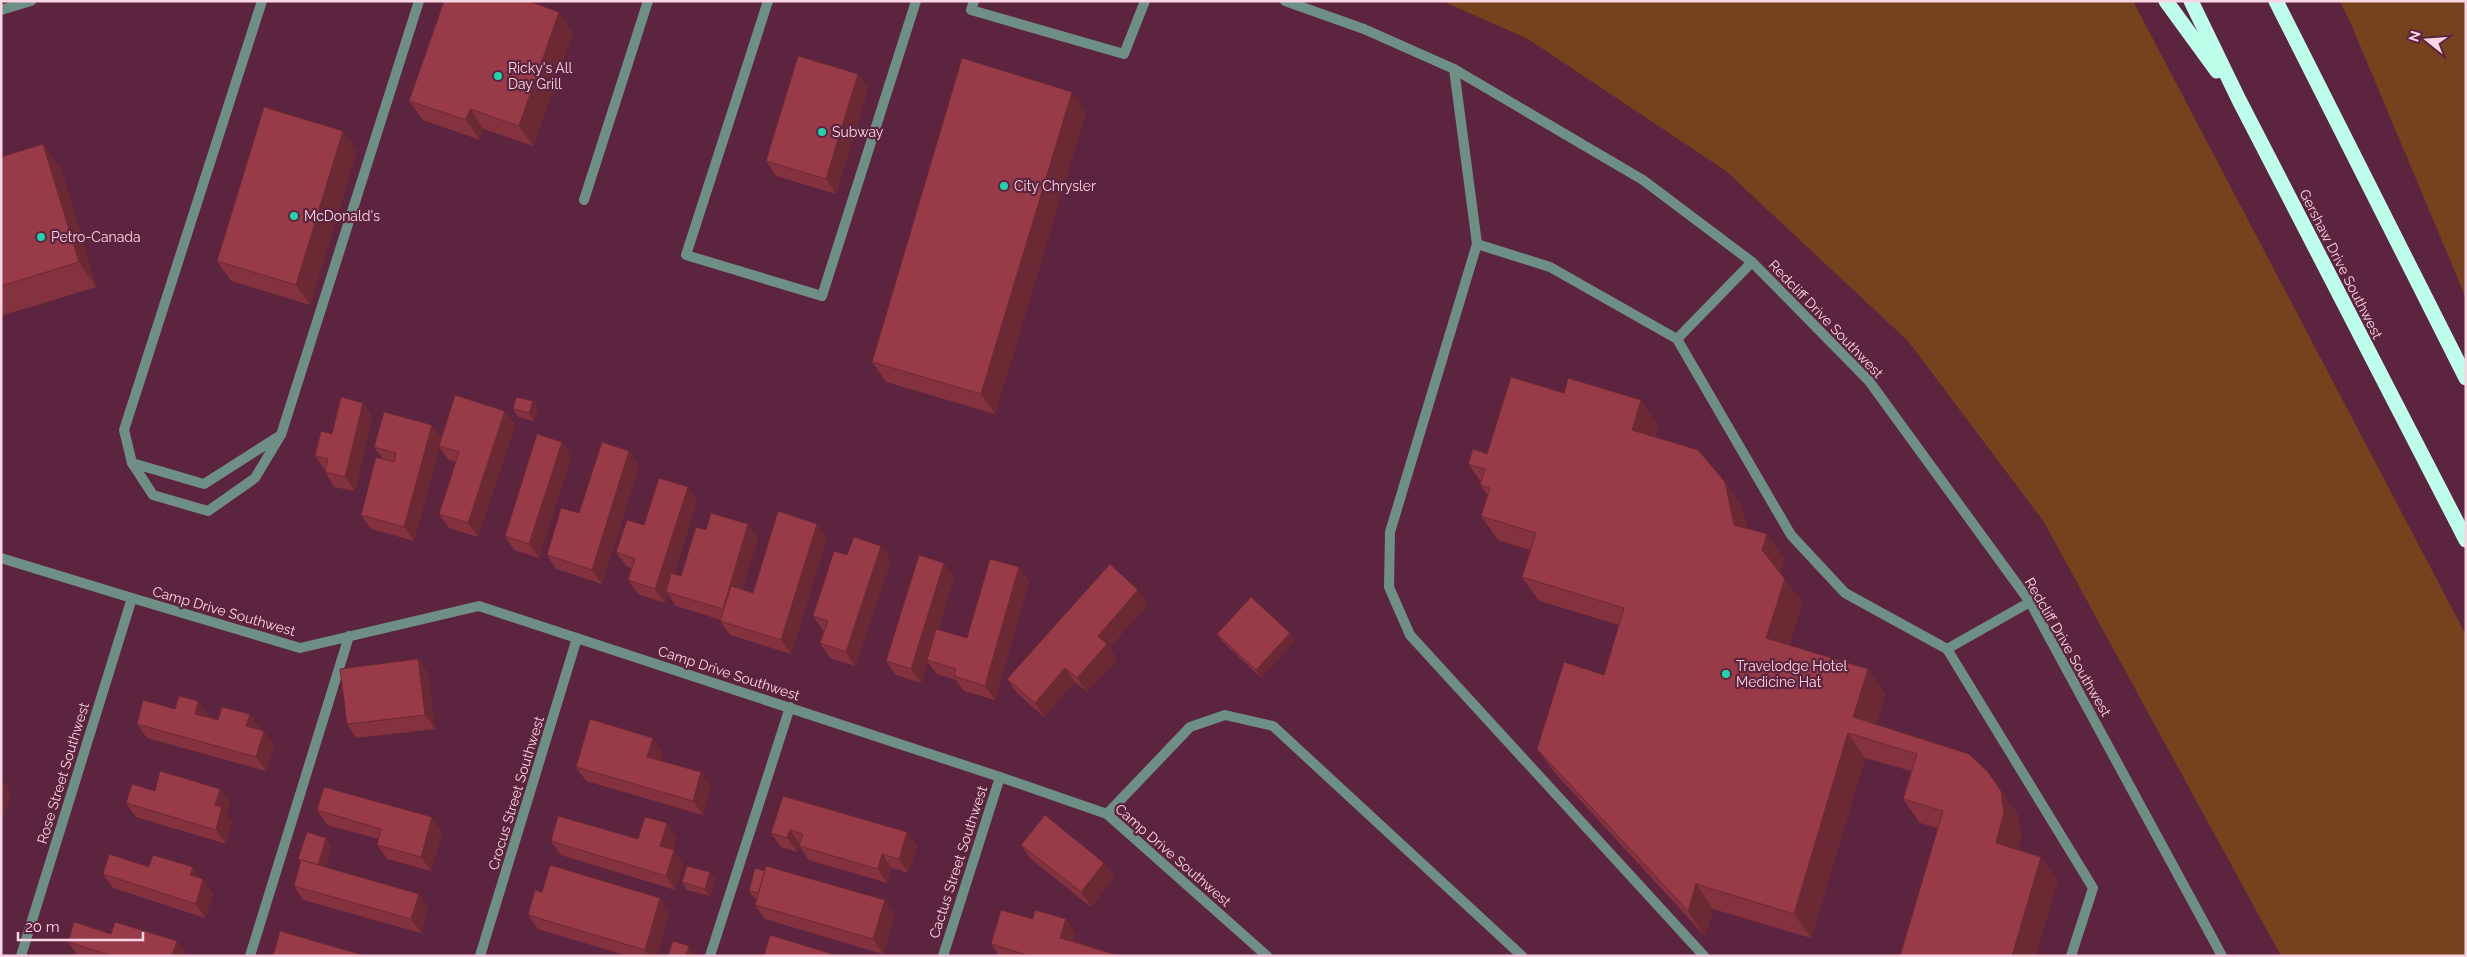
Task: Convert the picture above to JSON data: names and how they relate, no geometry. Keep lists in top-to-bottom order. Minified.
{"streets":{"highway":["Gershaw Drive Southwest"],"street":["Redcliff Drive Southwest","Camp Drive Southwest","Rose Street Southwest","Crocus Street Southwest","Cactus Street Southwest"]},"crossings":[["Camp Drive Southwest","Rose Street Southwest"],["Camp Drive Southwest","Crocus Street Southwest"],["Camp Drive Southwest","Cactus Street Southwest"]],"places":["Ricky's All Day Grill","Subway","City Chrysler","McDonald's","Petro-Canada","Travelodge Hotel Medicine Hat"],"scale_bar":"20 m","north":"left"}
